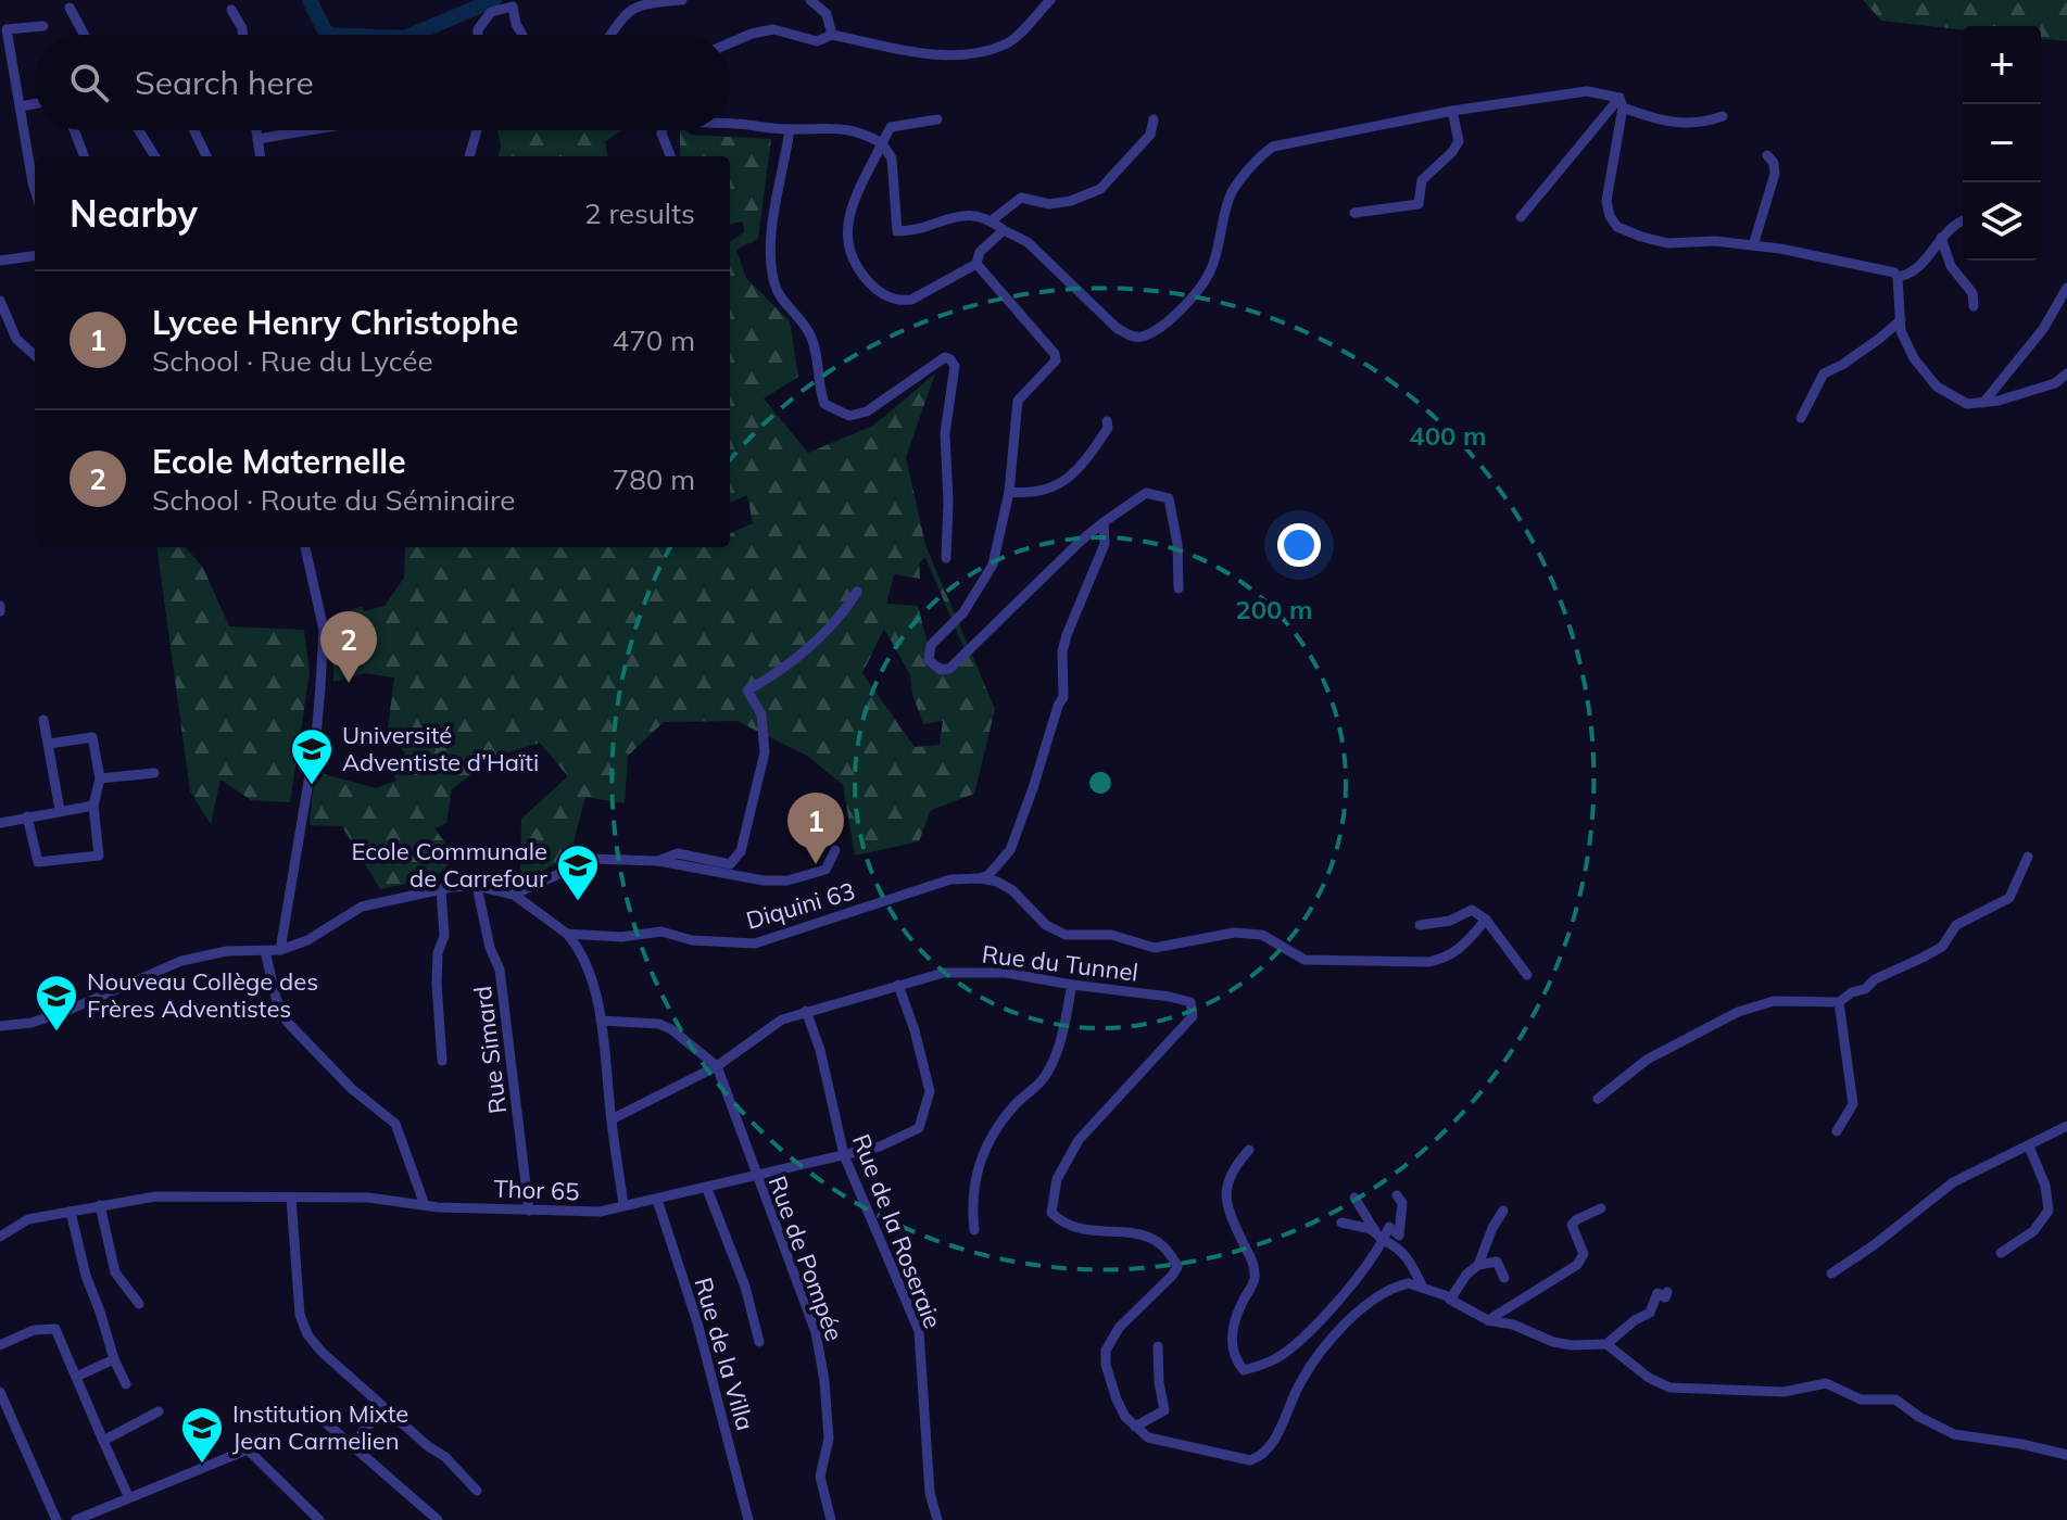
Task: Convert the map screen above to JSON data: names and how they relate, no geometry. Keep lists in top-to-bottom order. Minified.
{"streets":{"street":["Diquini 63","Rue du Tunnel","Rue Simard","Thor 65","Rue de la Roseraie","Rue de Pompée","Rue de la Villa"]},"crossings":[["Rue du Tunnel","Thor 65"],["Rue du Tunnel","Rue de la Roseraie"],["Rue du Tunnel","Rue de Pompée"],["Rue Simard","Thor 65"],["Thor 65","Rue de la Roseraie"],["Thor 65","Rue de Pompée"],["Thor 65","Rue de la Villa"]],"places":{"school or university":["Université Adventiste d’Haïti","Ecole Communale de Carrefour","Nouveau Collège des Frères Adventistes","Institution Mixte Jean Carmelien"]},"page":{"map_buttons":["+","−"],"search":"Search here","heading":["Nearby","2 results"],"list":[{"mark":"1","name":"Lycee Henry Christophe","note":"School · Rue du Lycée","value":"470 m"},{"mark":"2","name":"Ecole Maternelle","note":"School · Route du Séminaire","value":"780 m"}],"pins":["2","1"]},"rings":["400 m","200 m"]}
